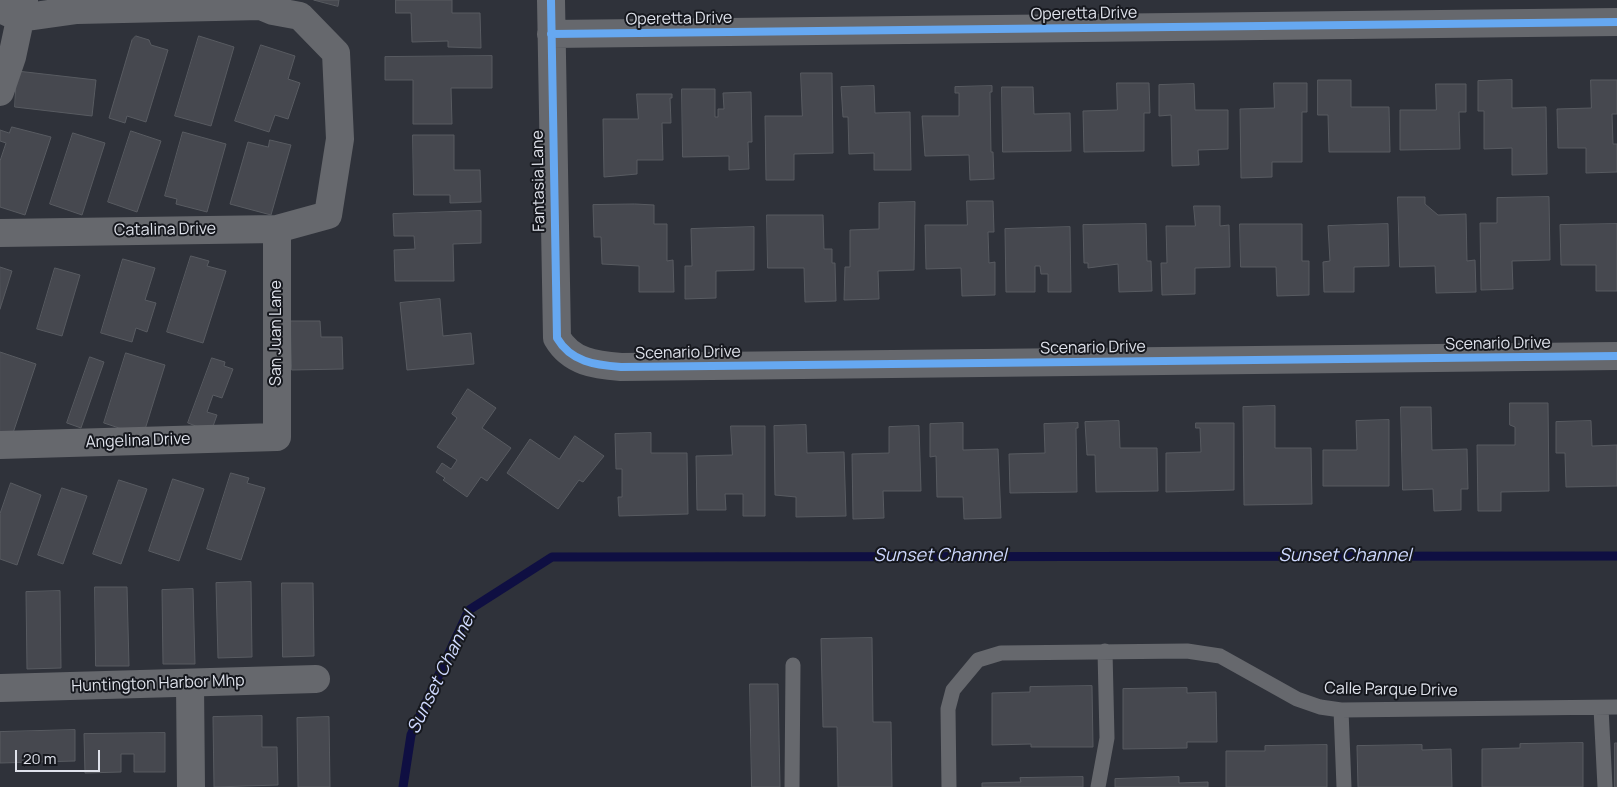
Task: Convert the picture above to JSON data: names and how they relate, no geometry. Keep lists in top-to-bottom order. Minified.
{"streets":{"street":["Operetta Drive","Fantasia Lane","Catalina Drive","San Juan Lane","Scenario Drive","Angelina Drive","Huntington Harbor Mhp"],"lane":["Calle Parque Drive"]},"crossings":[["Operetta Drive","Fantasia Lane"],["Fantasia Lane","Scenario Drive"],["Catalina Drive","San Juan Lane"],["San Juan Lane","Angelina Drive"]],"water":["Sunset Channel"],"scale_bar":"20 m"}
